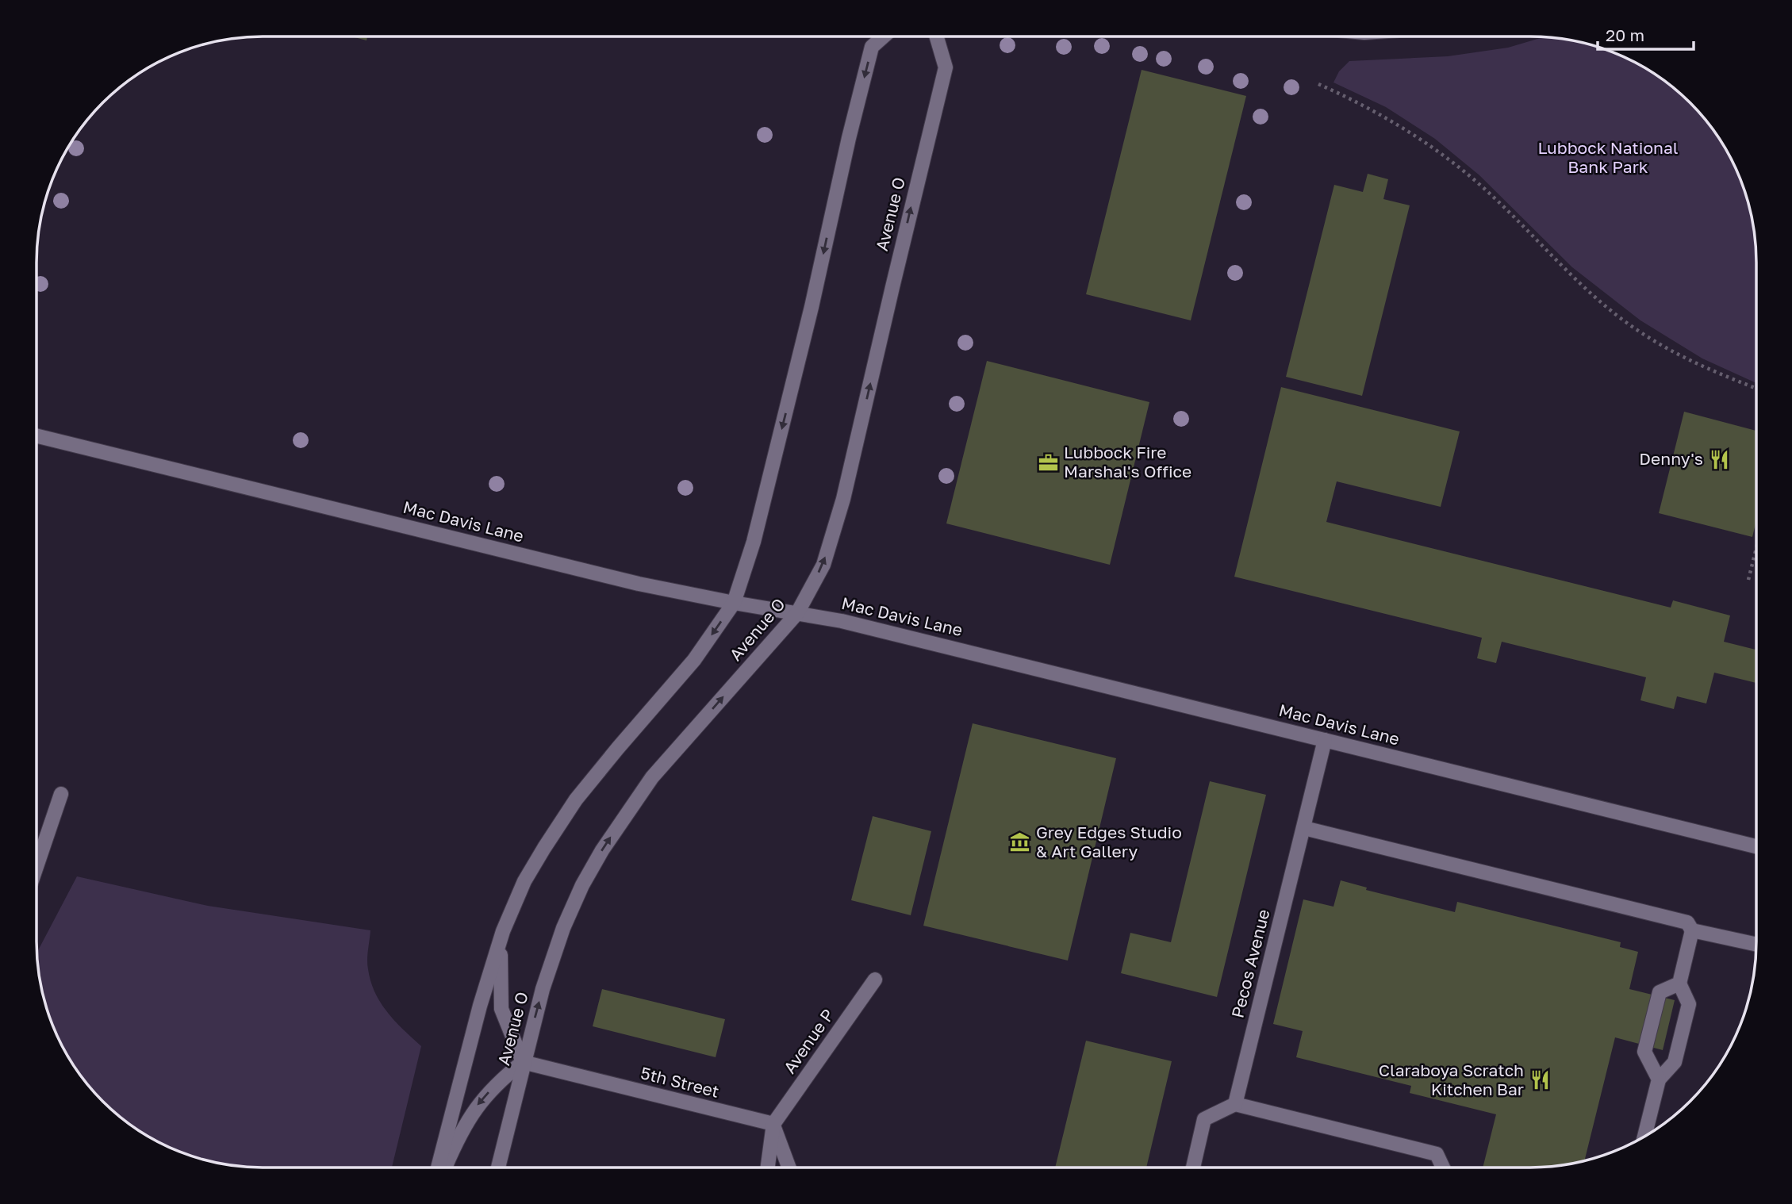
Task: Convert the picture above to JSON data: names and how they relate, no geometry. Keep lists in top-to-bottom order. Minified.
{"streets":{"street":["Avenue O","Mac Davis Lane","Pecos Avenue","Avenue P","5th Street"]},"crossings":[["Avenue O","Mac Davis Lane"],["Avenue O","5th Street"],["Mac Davis Lane","Pecos Avenue"],["Avenue P","5th Street"]],"parks":["Lubbock National Bank Park"],"places":{"restaurant":["Denny's","Claraboya Scratch Kitchen Bar"],"office":["Lubbock Fire Marshal's Office"],"museum":["Grey Edges Studio & Art Gallery"]},"scale_bar":"20 m"}
